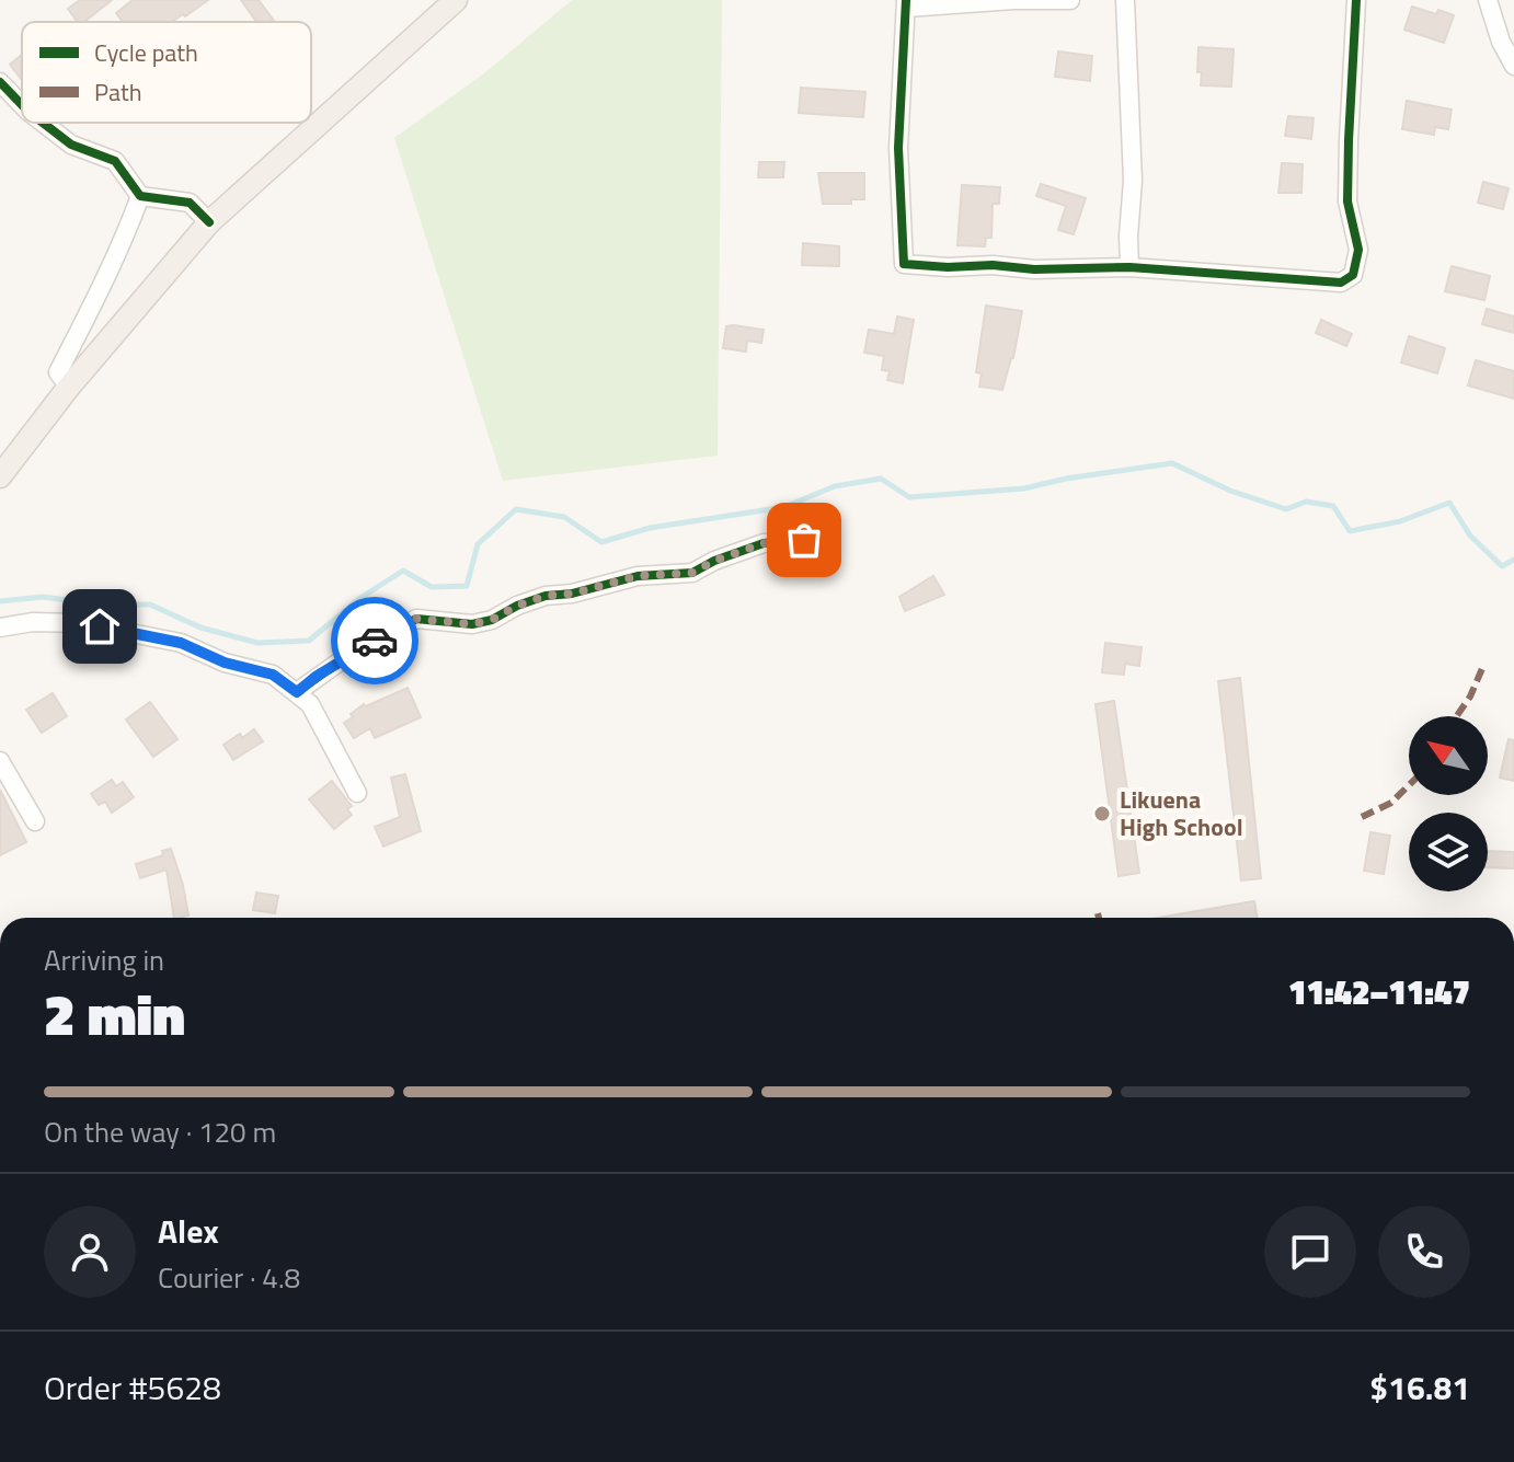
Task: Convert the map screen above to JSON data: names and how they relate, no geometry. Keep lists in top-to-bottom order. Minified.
{"places":["Likuena High School"],"legend":["Cycle path","Path"],"north":"top left","page":{"heading":["2 min","Arriving in","11:42–11:47"],"panel":["Alex","Courier · 4.8","Order #5628","$16.81"],"bar":"On the way · 120 m"}}
